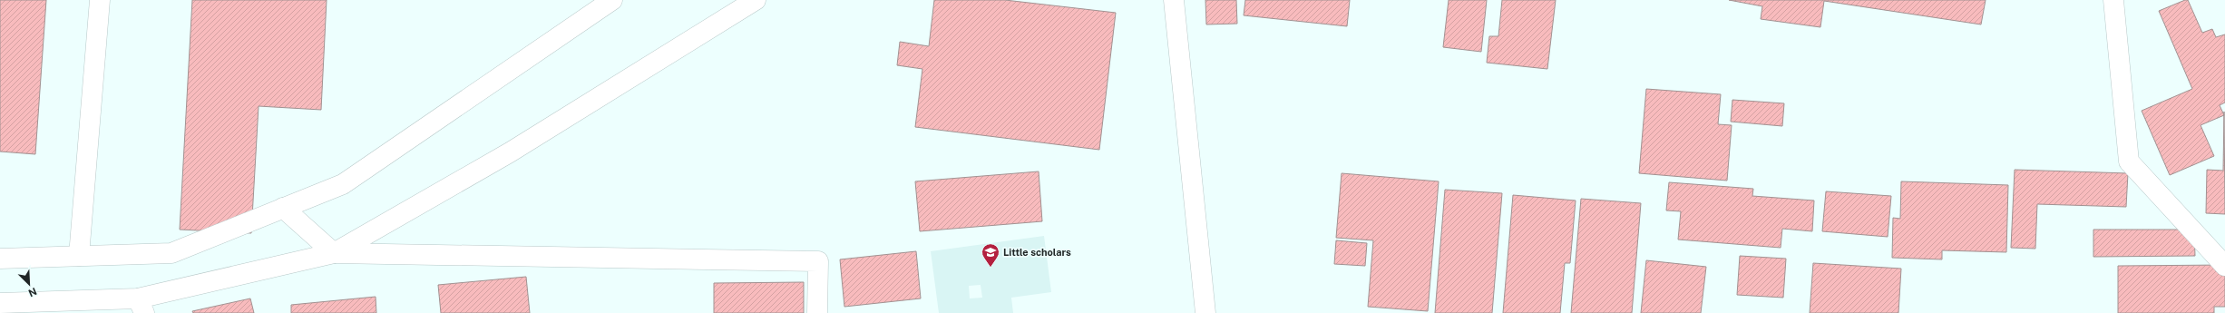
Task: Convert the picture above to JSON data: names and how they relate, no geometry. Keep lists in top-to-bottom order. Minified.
{"places":{"school or university":["Little scholars"]},"north":"bottom right"}
